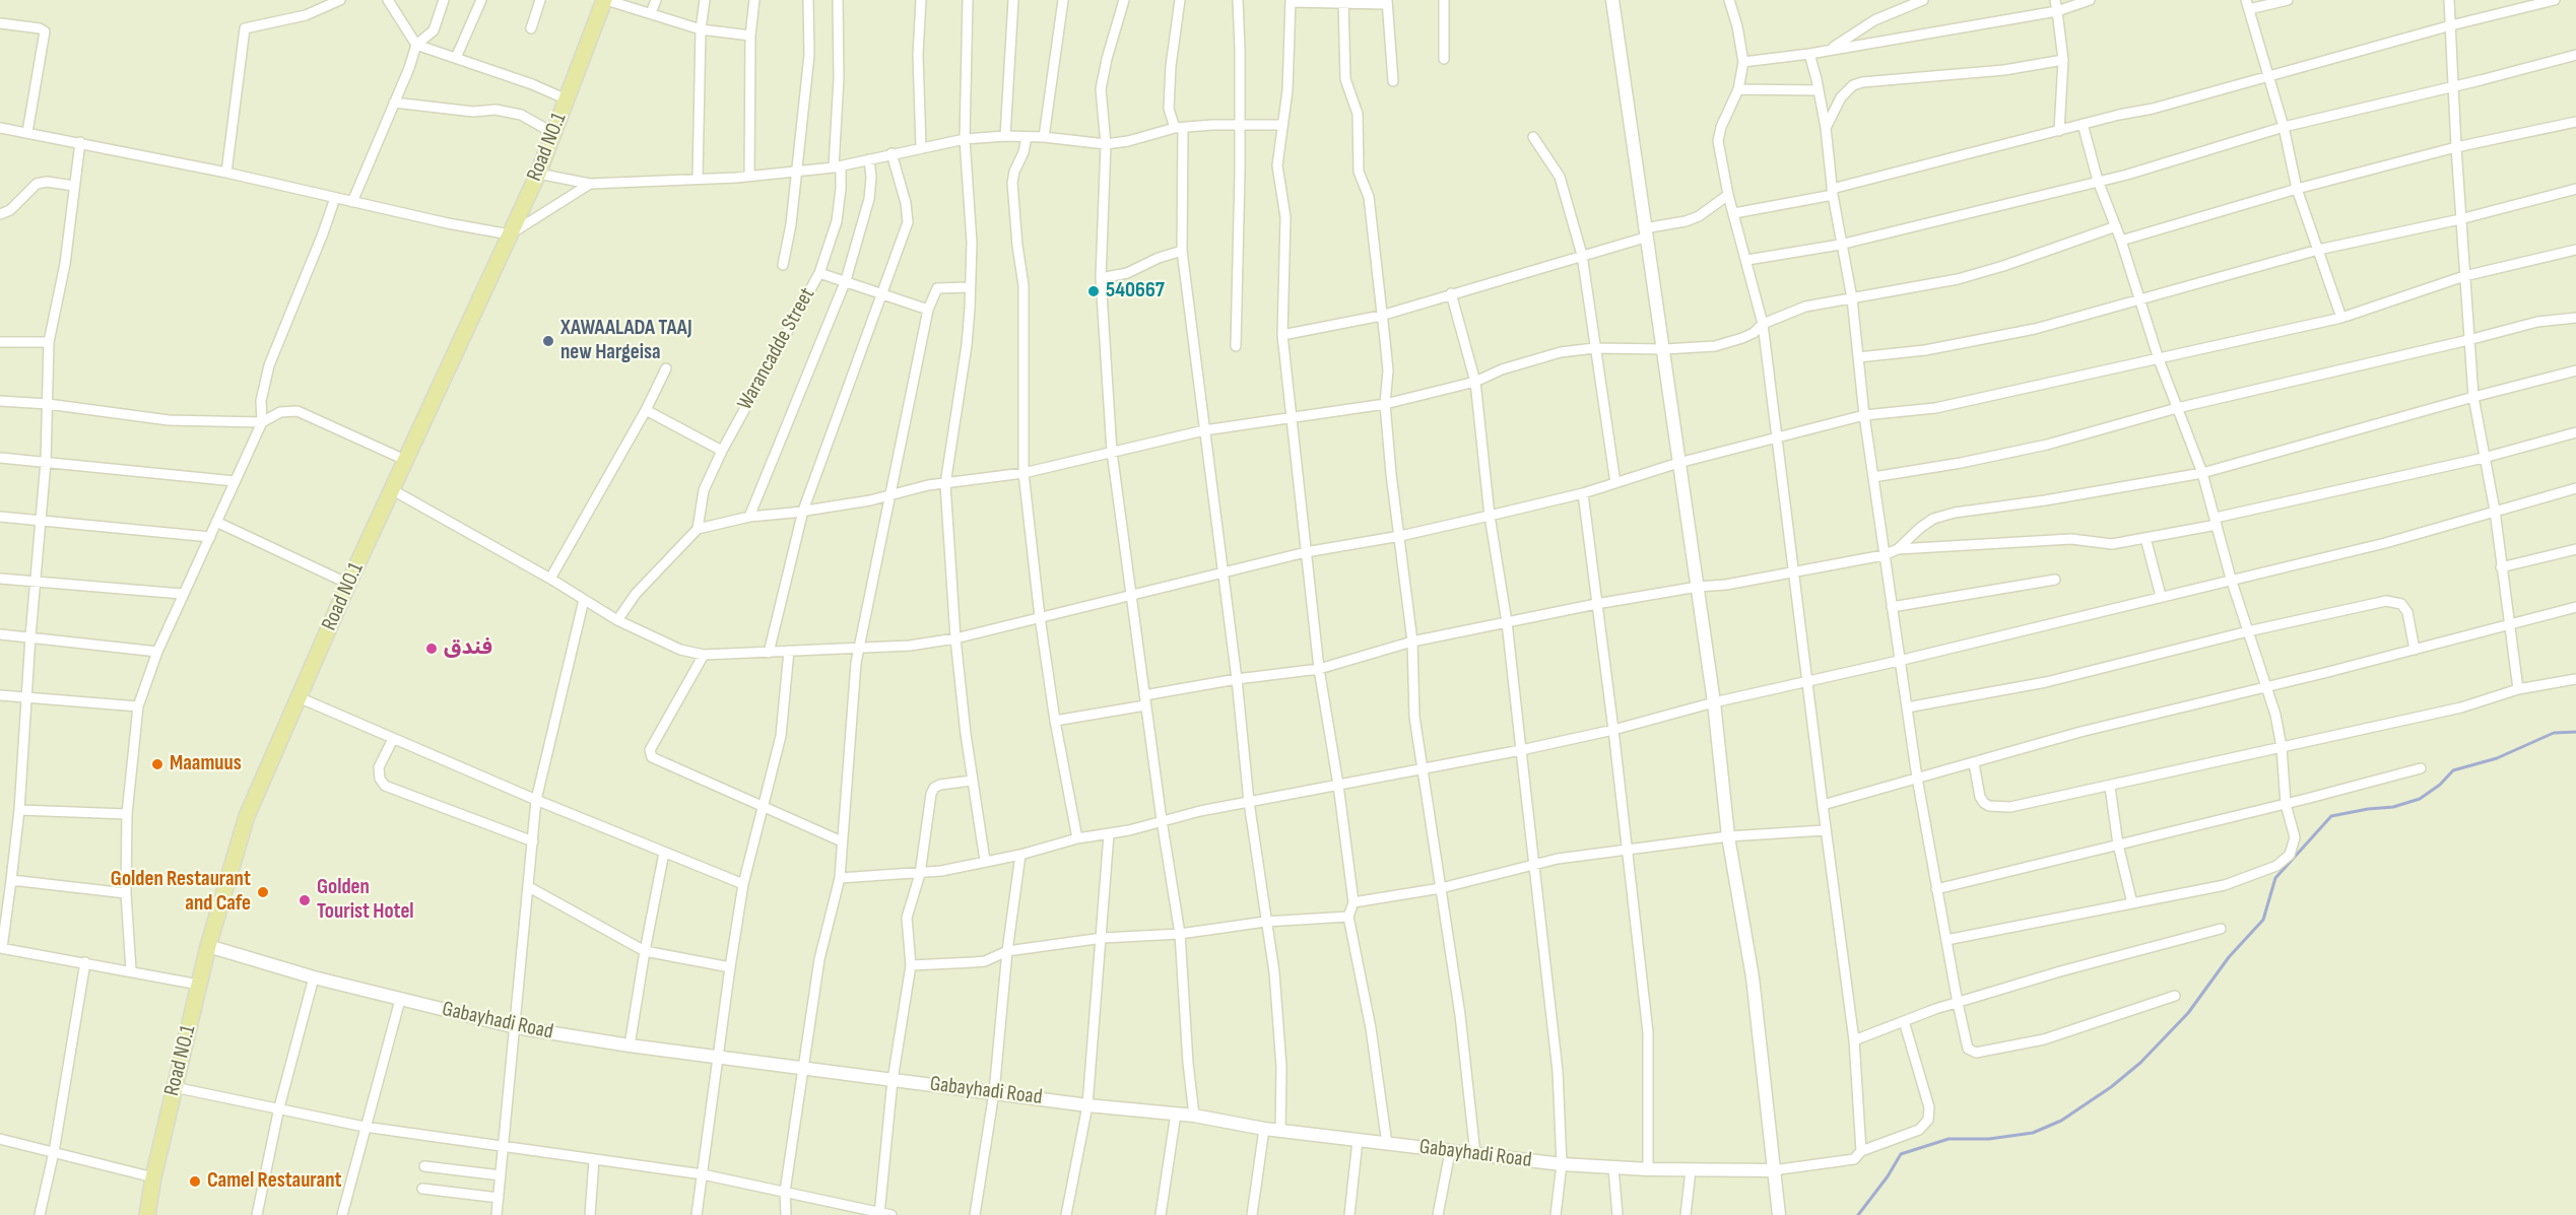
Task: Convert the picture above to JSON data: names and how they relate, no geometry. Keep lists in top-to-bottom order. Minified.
{"streets":{"highway":["Road NO.1"],"street":["Warancadde Street","Gabayhadi Road"]},"crossings":[["Road NO.1","Gabayhadi Road"]],"places":["540667","XAWAALADA TAAJ new Hargeisa","فندق","Maamuus","Golden Restaurant and Cafe","Golden Tourist Hotel","Camel Restaurant"]}
